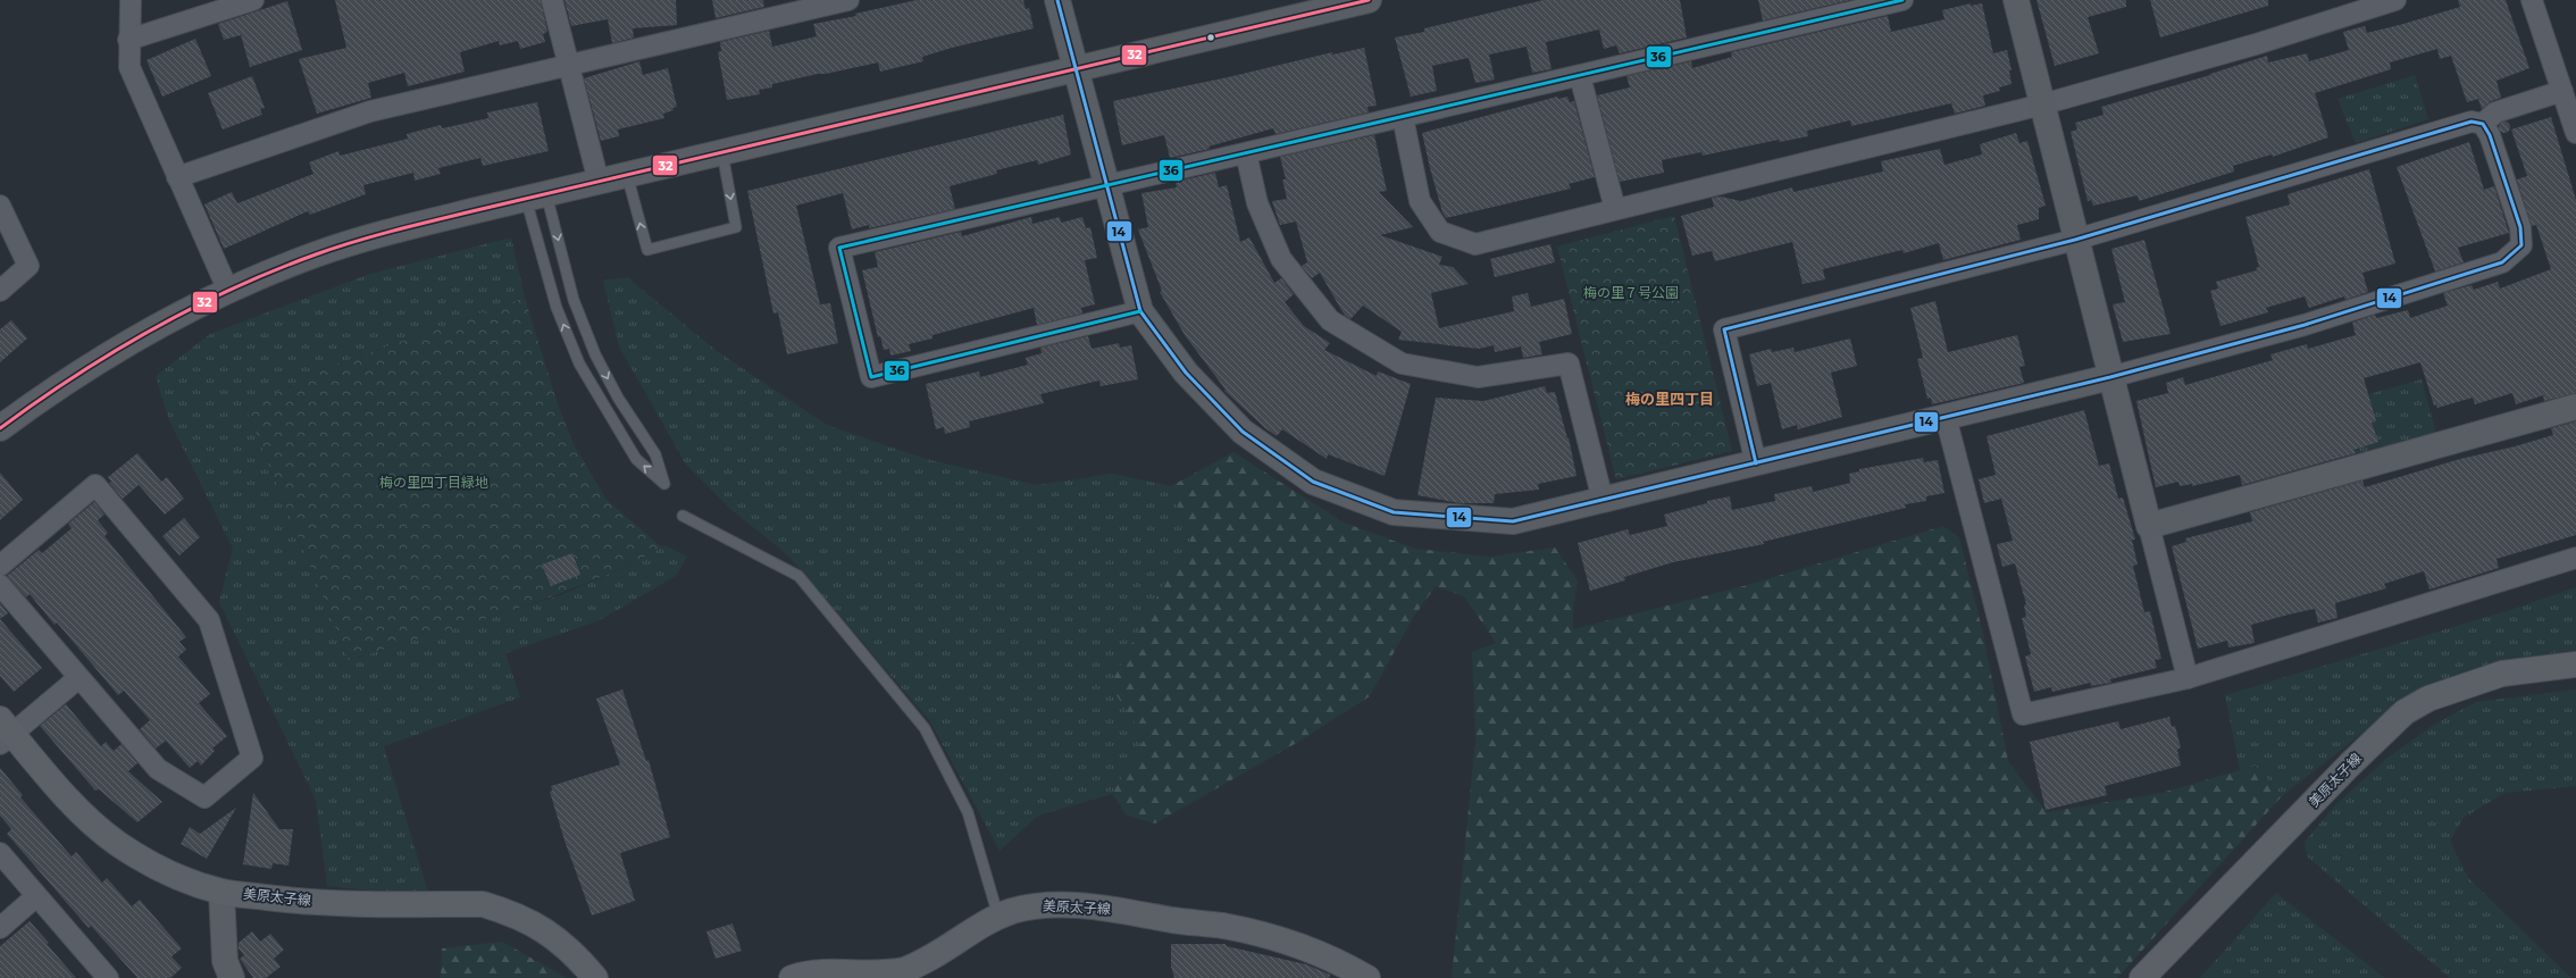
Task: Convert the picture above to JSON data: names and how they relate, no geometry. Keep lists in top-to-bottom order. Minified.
{"streets":{"main road":["美原太子線"]},"districts":["梅の里四丁目"],"parks":["梅の里７号公園","梅の里四丁目緑地"],"lines":["transit line 32","transit line 14","transit line 36"]}
